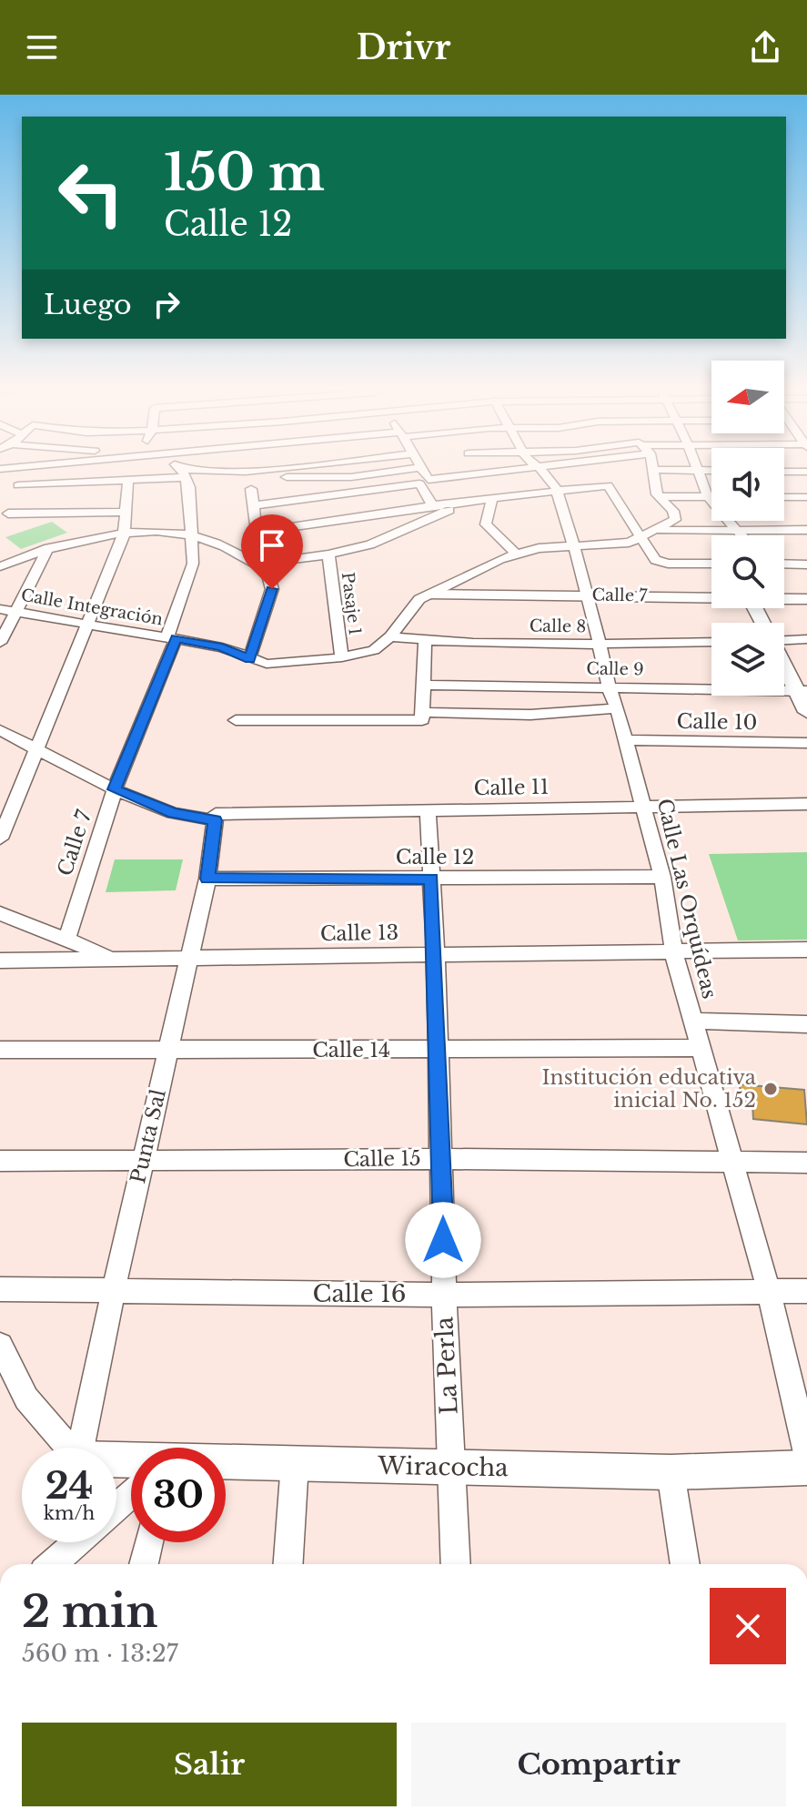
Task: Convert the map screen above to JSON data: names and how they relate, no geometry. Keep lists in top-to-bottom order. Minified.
{"streets":{"street":["Calle 7","Pasaje 1","Calle Integración","Calle 8","Calle 9","Calle 10","Calle 11","Calle 12","Calle Las Orquídeas","Calle 13","Calle 14","Punta Sal","Calle 15","Calle 16","La Perla","Wiracocha"]},"crossings":[["Calle 7","Calle Integración"],["Calle 7","Calle 11"],["Calle 7","Calle Las Orquídeas"],["Pasaje 1","Calle Integración"],["Calle Integración","Calle 8"],["Calle Integración","Calle Las Orquídeas"],["Calle 8","Calle Las Orquídeas"],["Calle 9","Calle Las Orquídeas"],["Calle 10","Calle Las Orquídeas"],["Calle 11","Calle Las Orquídeas"],["Calle 11","Punta Sal"],["Calle 11","La Perla"],["Calle 12","Calle Las Orquídeas"],["Calle 12","Punta Sal"],["Calle 12","La Perla"],["Calle Las Orquídeas","Calle 13"],["Calle Las Orquídeas","Calle 14"],["Calle Las Orquídeas","Calle 15"],["Calle Las Orquídeas","Calle 16"],["Calle 13","Punta Sal"],["Calle 13","La Perla"],["Calle 14","Punta Sal"],["Calle 14","La Perla"],["Punta Sal","Calle 15"],["Punta Sal","Calle 16"],["Calle 15","La Perla"],["Calle 16","La Perla"],["La Perla","Wiracocha"]],"places":["Institución educativa inicial No. 152"],"north":"left","page":{"header":"Drivr","turn":["150 m","Calle 12"],"then":"Luego","speed":"24 km/h","limit":"30","heading":["2 min","560 m · 13:27"],"buttons":["Salir","Compartir"]}}
